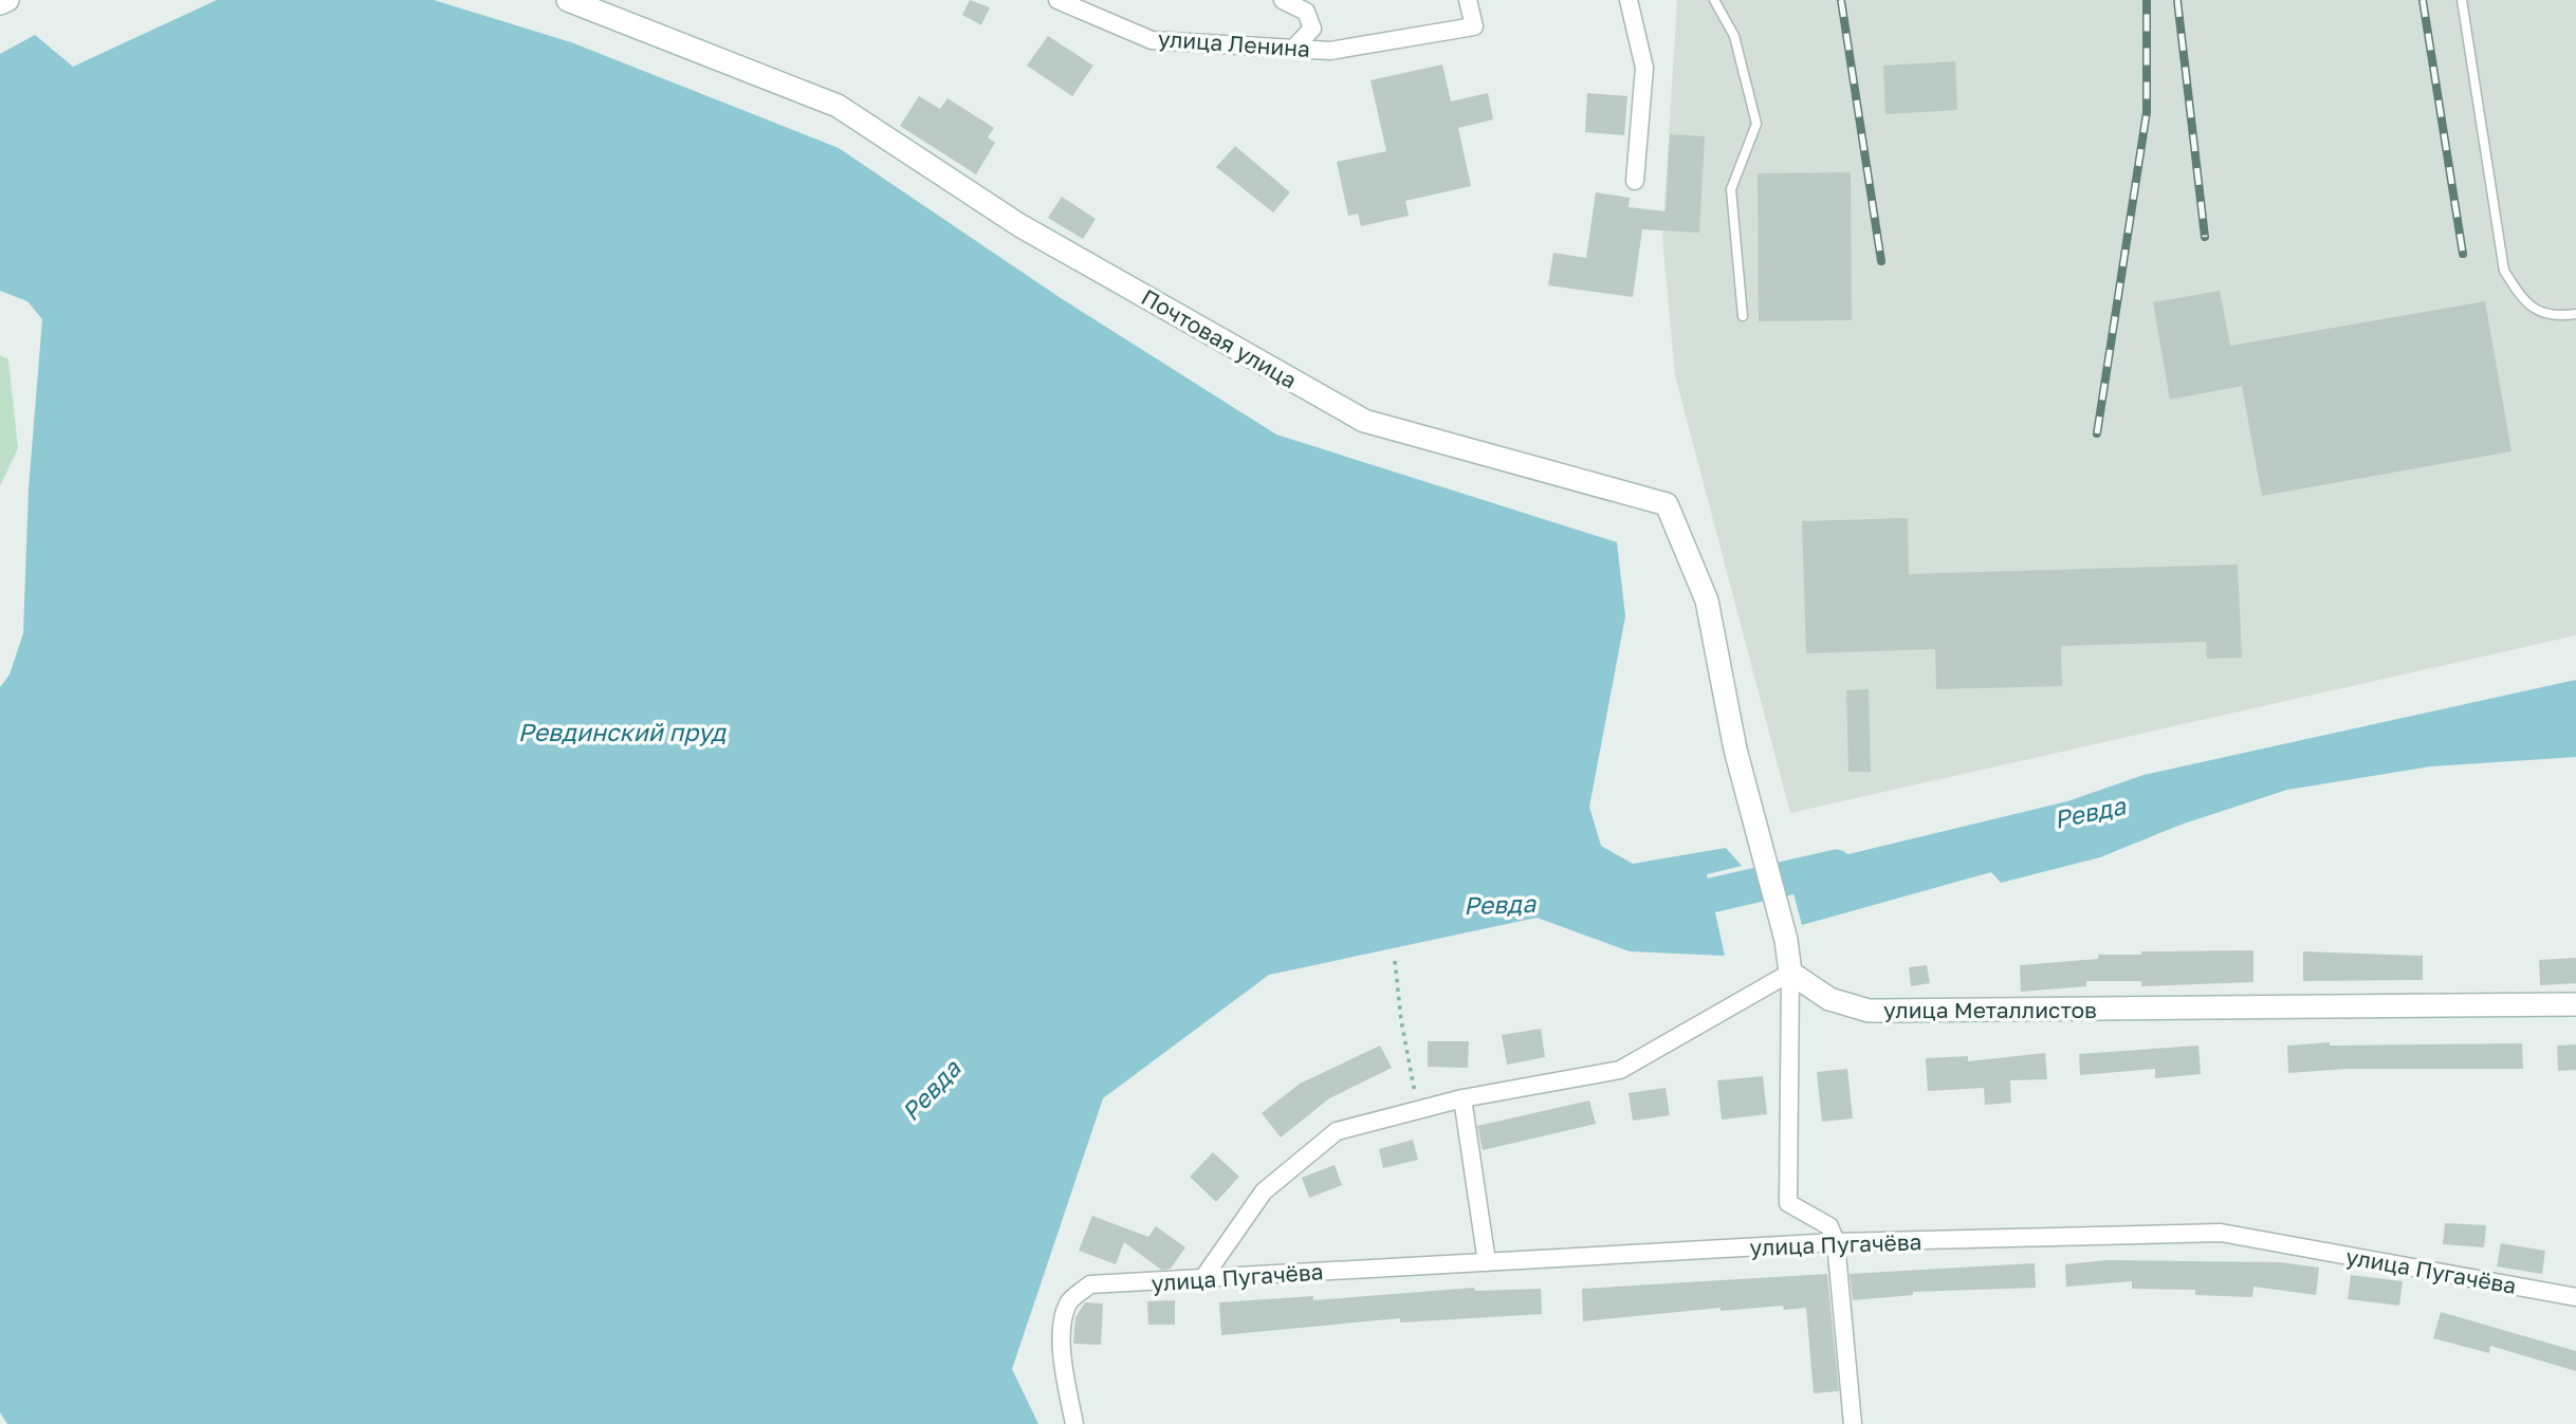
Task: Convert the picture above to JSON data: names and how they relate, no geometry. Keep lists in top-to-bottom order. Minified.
{"streets":{"street":["улица Ленина","Почтовая улица","улица Металлистов","улица Пугачёва"]},"crossings":[["Почтовая улица","улица Металлистов"]],"water":["Ревдинский пруд","Ревда"]}
